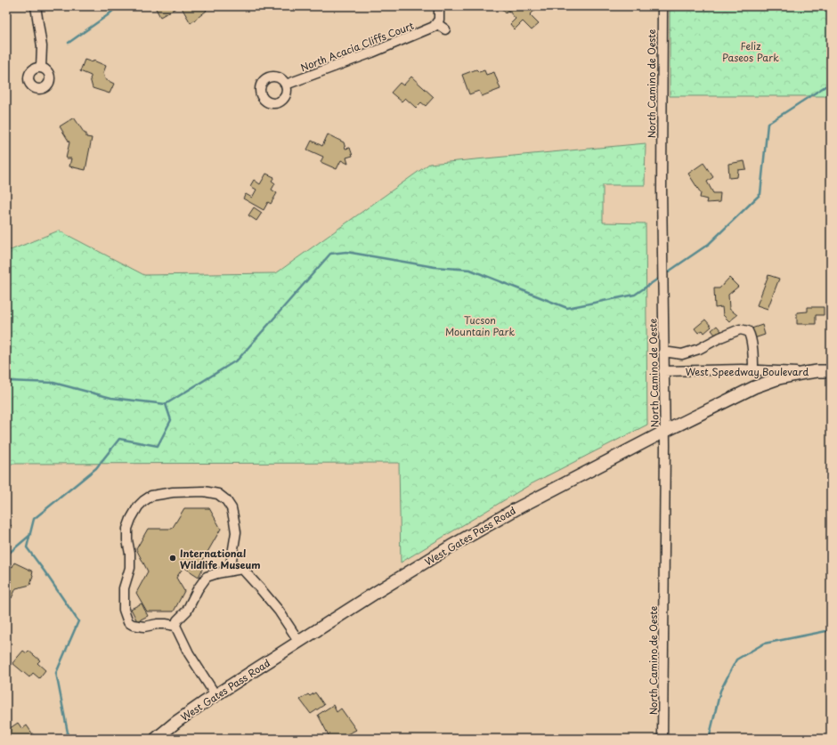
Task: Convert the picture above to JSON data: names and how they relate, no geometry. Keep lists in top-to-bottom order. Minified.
{"streets":{"main road":["West Speedway Boulevard","West Gates Pass Road"],"street":["North Acacia Cliffs Court","North Camino de Oeste"]},"crossings":[["North Camino de Oeste","West Speedway Boulevard"],["North Camino de Oeste","West Gates Pass Road"],["West Speedway Boulevard","West Gates Pass Road"]],"parks":["Feliz Paseos Park","Tucson Mountain Park"],"places":["International Wildlife Museum"]}
